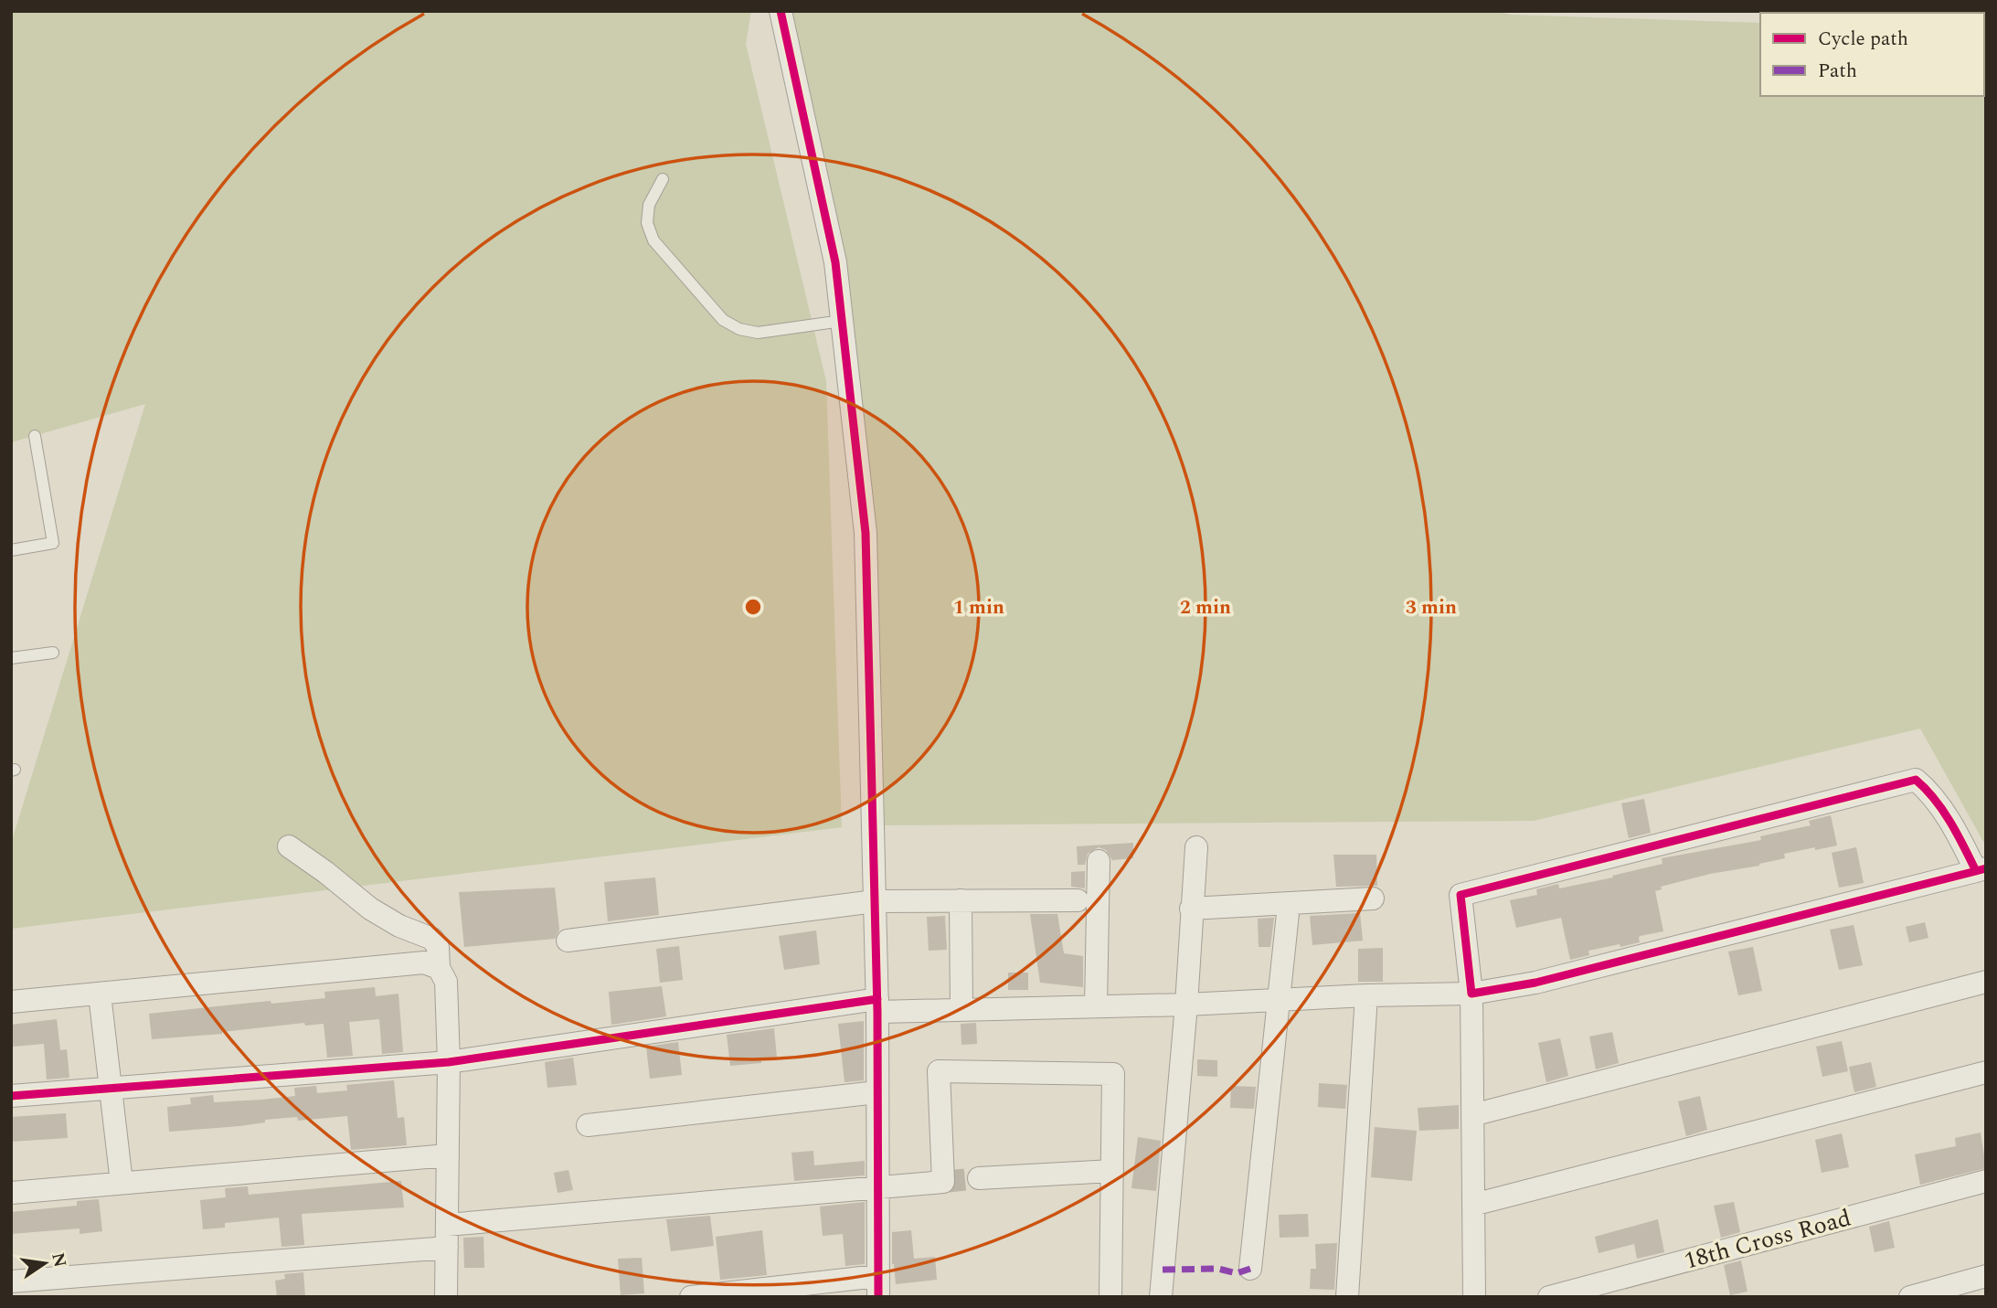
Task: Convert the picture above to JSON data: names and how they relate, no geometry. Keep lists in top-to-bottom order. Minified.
{"streets":{"street":["18th Cross Road"]},"legend":["Cycle path","Path"],"north":"right","rings":["1 min","2 min","3 min"]}
